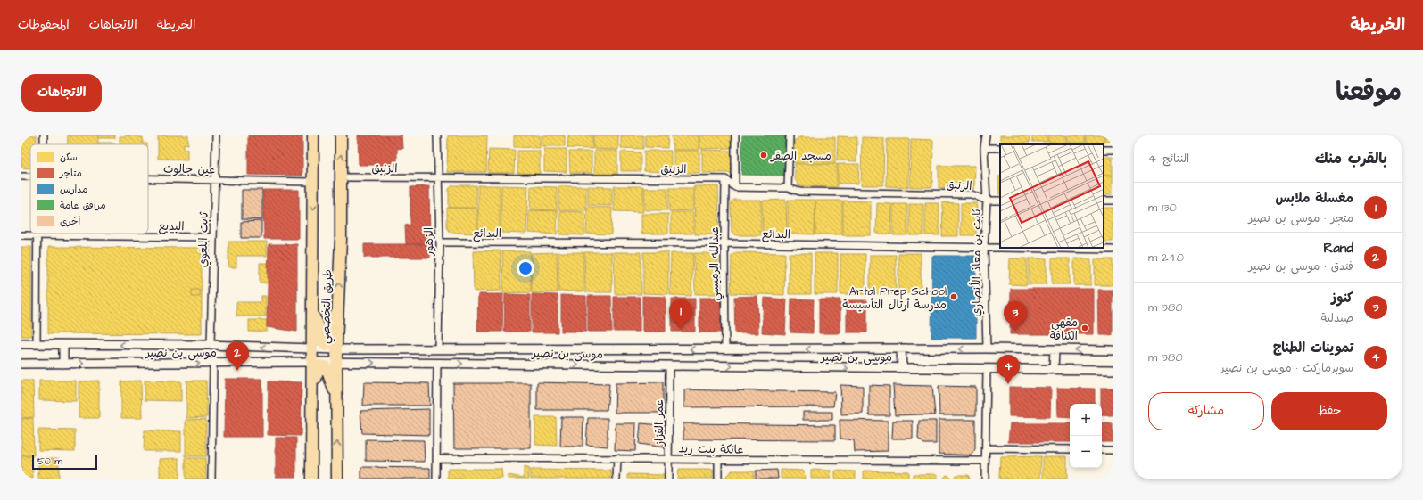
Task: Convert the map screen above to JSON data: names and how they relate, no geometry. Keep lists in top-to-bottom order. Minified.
{"streets":{"main road":["طريق التخصصي"],"street":["الزنبق","عين جالوت","البديع","البدائع","ثابت اللغوي","الزهور","ثابت بن معاذ الأنصاري","عبدالله الرميسي","موسى بن نصير","عمر القزاز","عاتكة بنت زيد"]},"crossings":[["الزنبق","الزهور"],["الزنبق","ثابت بن معاذ الأنصاري"],["الزنبق","عبدالله الرميسي"],["الزنبق","طريق التخصصي"],["عين جالوت","ثابت اللغوي"],["عين جالوت","طريق التخصصي"],["البديع","ثابت اللغوي"],["البدائع","الزهور"],["البدائع","ثابت بن معاذ الأنصاري"],["البدائع","عبدالله الرميسي"],["طريق التخصصي","موسى بن نصير"],["موسى بن نصير","عمر القزاز"],["عمر القزاز","عاتكة بنت زيد"]],"places":["مسجد الصقر","Artal Prep School مدرسة أرتال التأسيسة","مقهى الكنافة"],"legend":["سكن","متاجر","مدارس","مرافق عامة","أخرى"],"scale_bar":"50 m","page":{"header":"الخريطة","nav":["الخريطة","الاتجاهات","المحفوظات"],"title":"موقعنا","buttons":["الاتجاهات",["حفظ","مشاركة"]],"heading":["بالقرب منك","النتائج: 4"],"list":[{"mark":"1","name":"مغسلة ملابس","note":"متجر · موسى بن نصير","value":"130 m"},{"mark":"2","name":"Rand","note":"فندق · موسى بن نصير","value":"240 m"},{"mark":"3","name":"كنوز","note":"صيدلية","value":"380 m"},{"mark":"4","name":"تموينات الطناج","note":"سوبرماركت · موسى بن نصير","value":"380 m"}],"pins":["1","3","2","4"],"map_buttons":["+","−"],"scale":"50 m"}}
